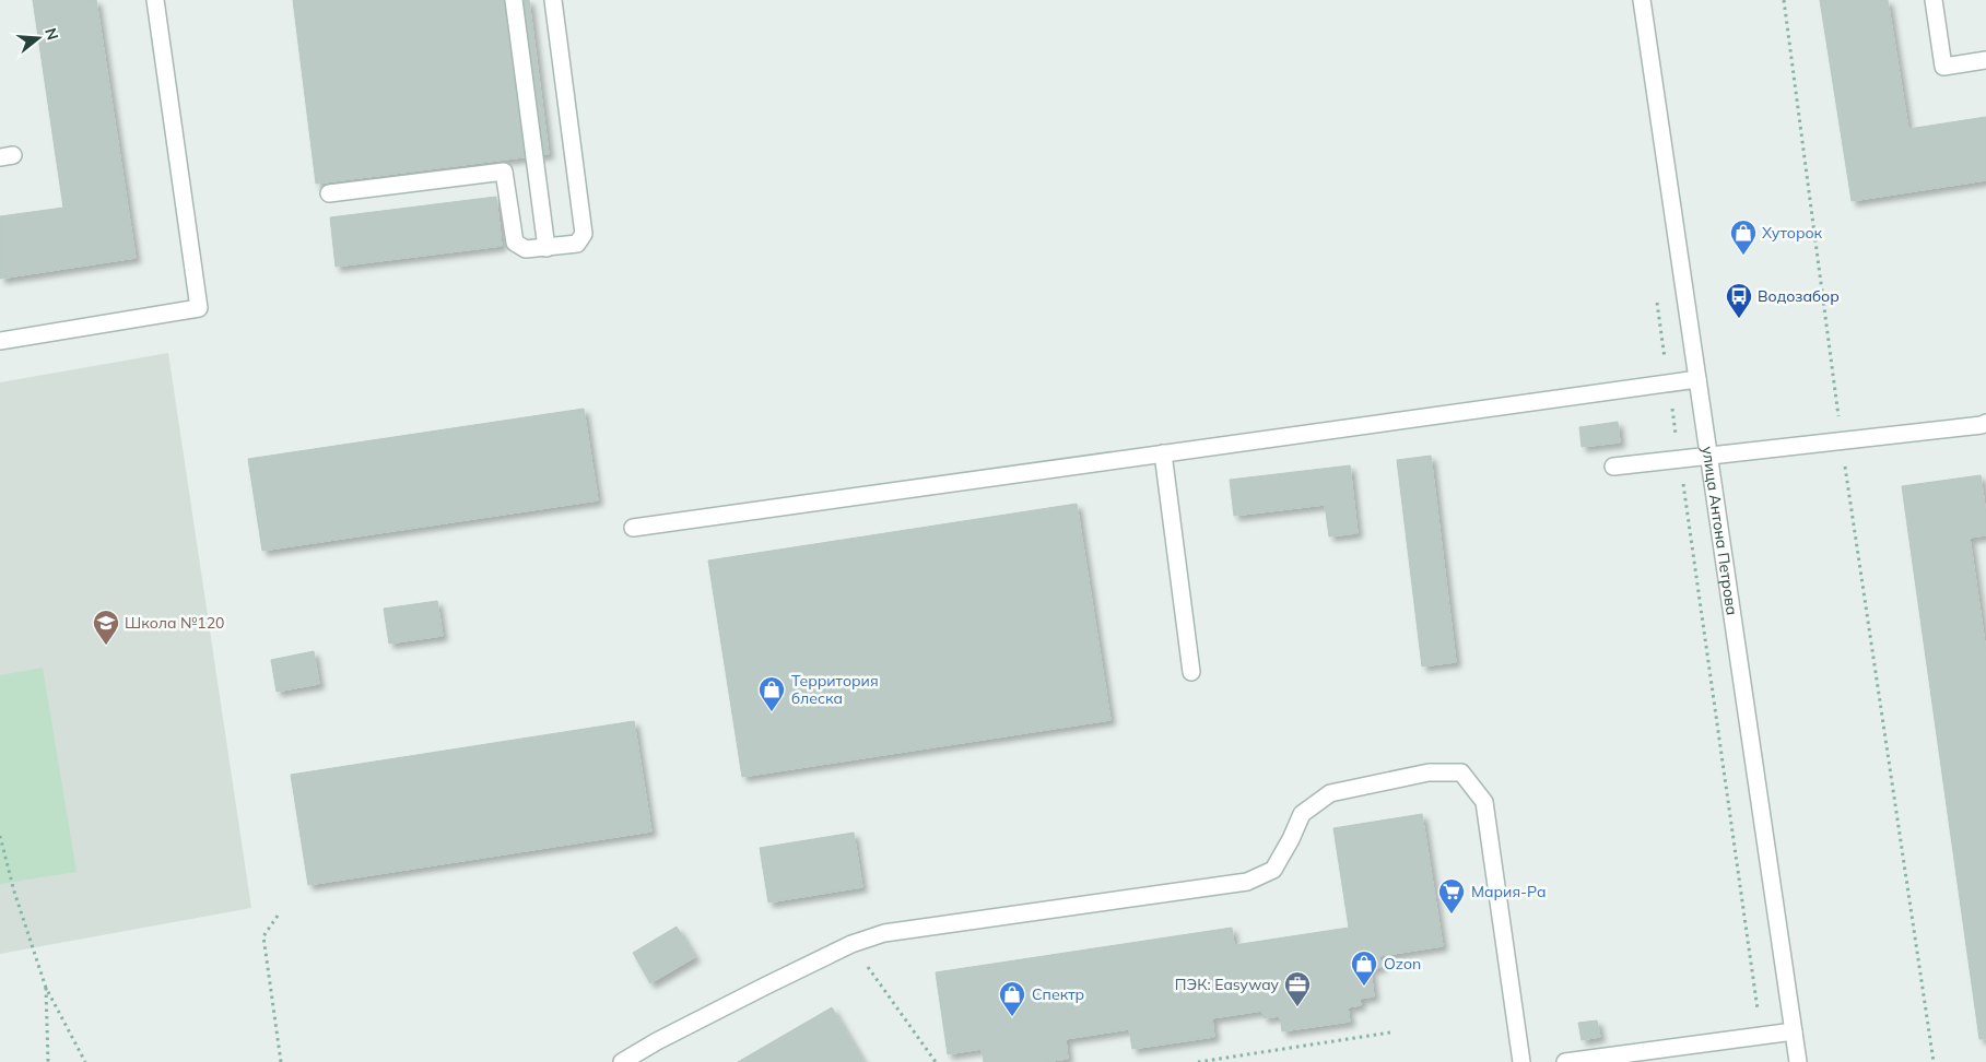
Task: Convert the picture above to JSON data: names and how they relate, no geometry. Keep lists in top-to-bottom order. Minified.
{"streets":{"street":["улица Антона Петрова"]},"places":{"shop":["Хуторок","Территория блеска","Ozon","Спектр"],"bus stop":["Водозабор"],"school or university":["Школа №120"],"supermarket":["Мария-Ра"],"office":["ПЭК: Easyway"]},"north":"right"}
